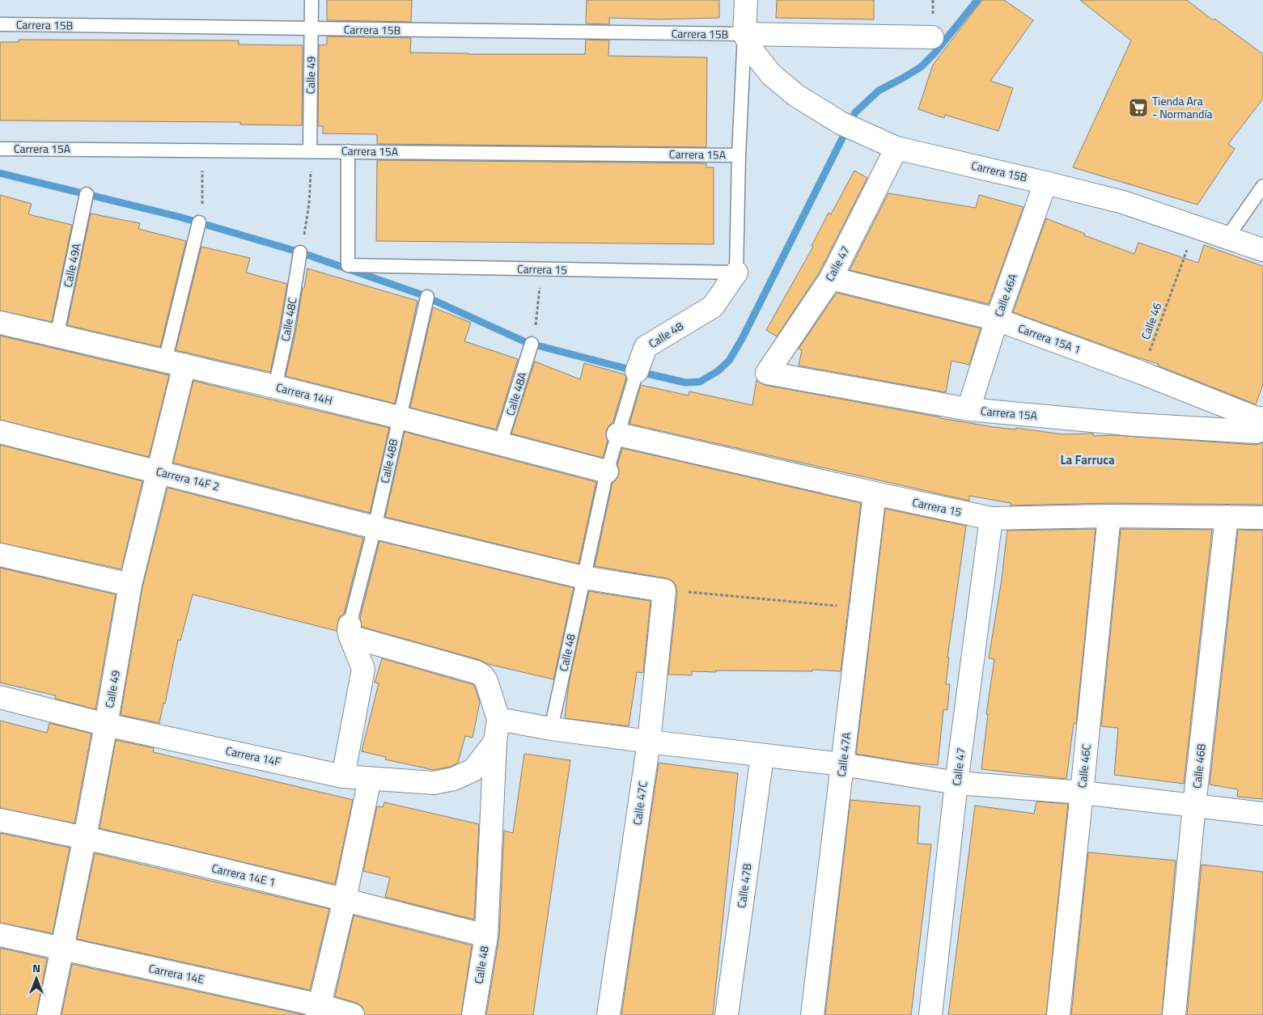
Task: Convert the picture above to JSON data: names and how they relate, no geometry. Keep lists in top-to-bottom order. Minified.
{"streets":{"street":["Carrera 15B","Calle 49","Carrera 15A","Calle 47","Carrera 15","Calle 46A","Calle 48","Carrera 15A 1","Carrera 14H","Carrera 14F 2","Calle 47A","Carrera 14F","Calle 46C","Calle 46B","Calle 47C","Carrera 14E 1","Calle 47B","Carrera 14E"],"lane":["Calle 49A","Calle 48C","Calle 48A","Calle 48B"],"path":["Calle 46"]},"crossings":[["Carrera 15B","Calle 49"],["Carrera 15B","Calle 47"],["Carrera 15B","Calle 46A"],["Carrera 15B","Calle 46"],["Calle 49","Carrera 15A"],["Calle 49","Carrera 14H"],["Calle 49","Carrera 14F 2"],["Calle 49","Carrera 14F"],["Calle 49","Carrera 14E 1"],["Calle 49","Carrera 14E"],["Carrera 15A","Calle 47"],["Carrera 15A","Carrera 15"],["Carrera 15A","Calle 46A"],["Carrera 15A","Carrera 15A 1"],["Calle 47","Carrera 15"],["Calle 47","Carrera 15A 1"],["Calle 49A","Carrera 14H"],["Carrera 15","Calle 48"],["Carrera 15","Calle 47A"],["Carrera 15","Calle 46C"],["Carrera 15","Calle 46B"],["Calle 46A","Carrera 15A 1"],["Calle 48C","Carrera 14H"],["Calle 46","Carrera 15A 1"],["Calle 48","Carrera 14H"],["Calle 48","Calle 48B"],["Calle 48","Carrera 14F 2"],["Calle 48","Carrera 14F"],["Calle 48","Carrera 14E 1"],["Carrera 14H","Calle 48A"],["Carrera 14H","Calle 48B"],["Calle 48B","Carrera 14F 2"],["Carrera 14F 2","Calle 47C"]],"districts":["La Farruca"],"places":{"supermarket":["Tienda Ara - Normandía"]},"north":"top"}
